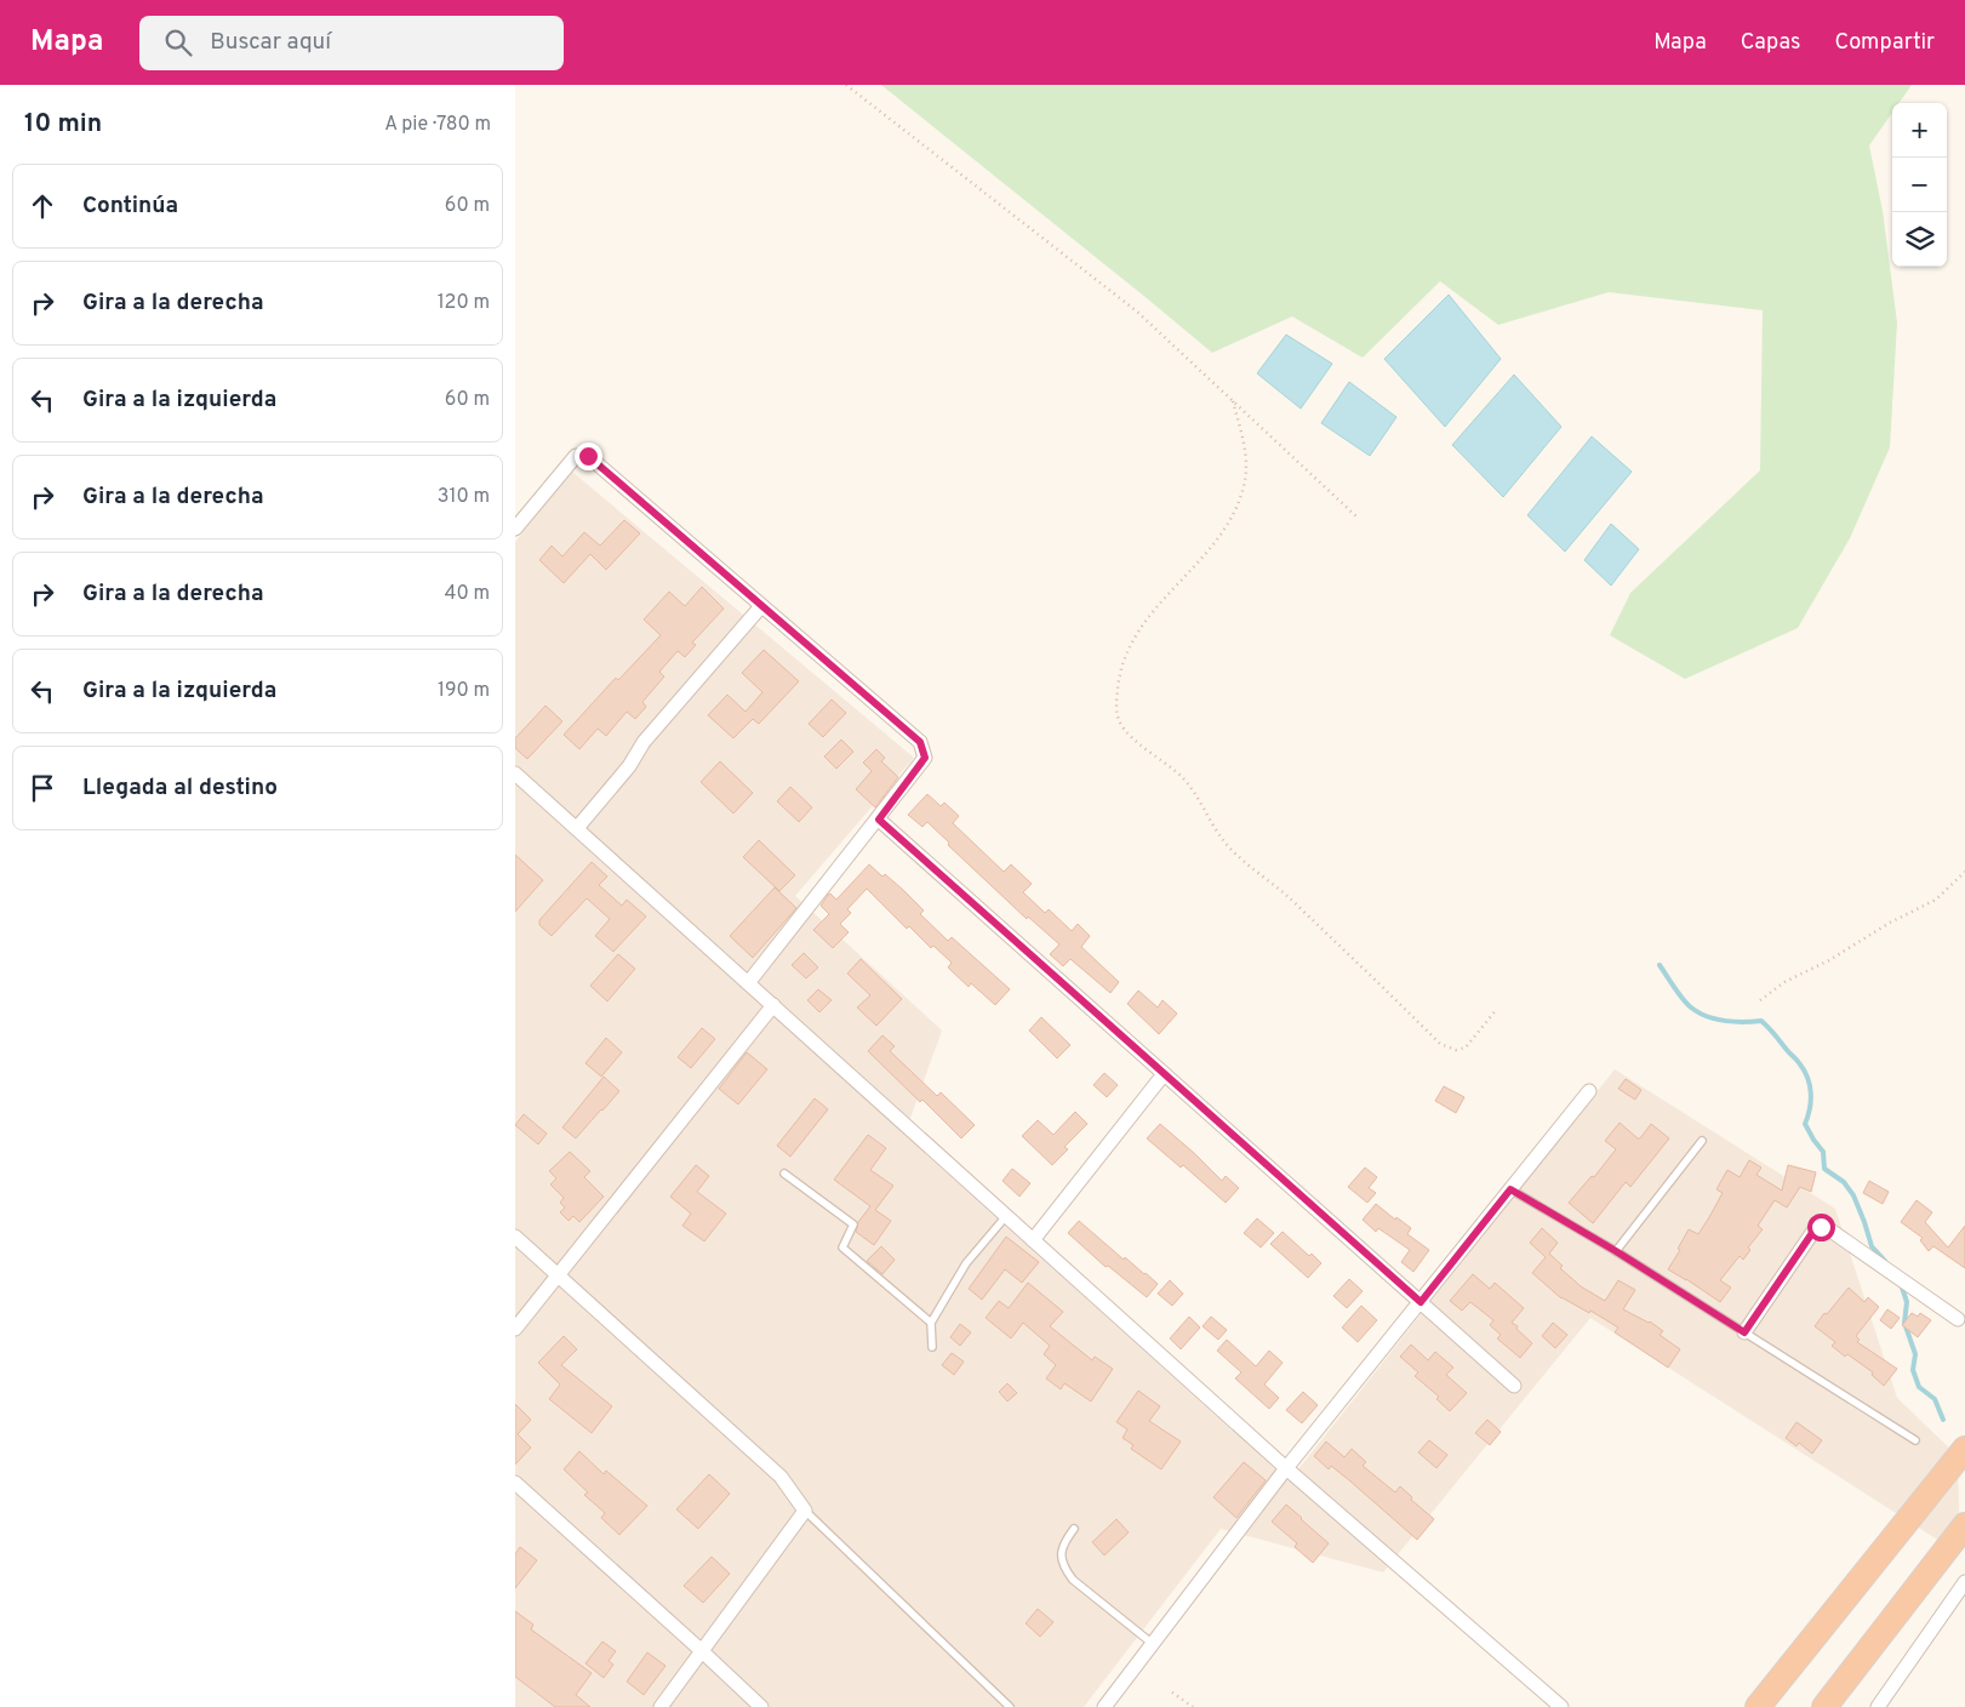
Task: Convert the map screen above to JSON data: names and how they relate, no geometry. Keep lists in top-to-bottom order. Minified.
{"page":{"header":"Mapa","search":"Buscar aquí","nav":["Mapa","Capas","Compartir"],"heading":["10 min","A pie · 780 m"],"map_buttons":["+","−"],"list":[["Continúa","60 m"],["Gira a la derecha","120 m"],["Gira a la izquierda","60 m"],["Gira a la derecha","310 m"],["Gira a la derecha","40 m"],["Gira a la izquierda","190 m"],"Llegada al destino"]}}
